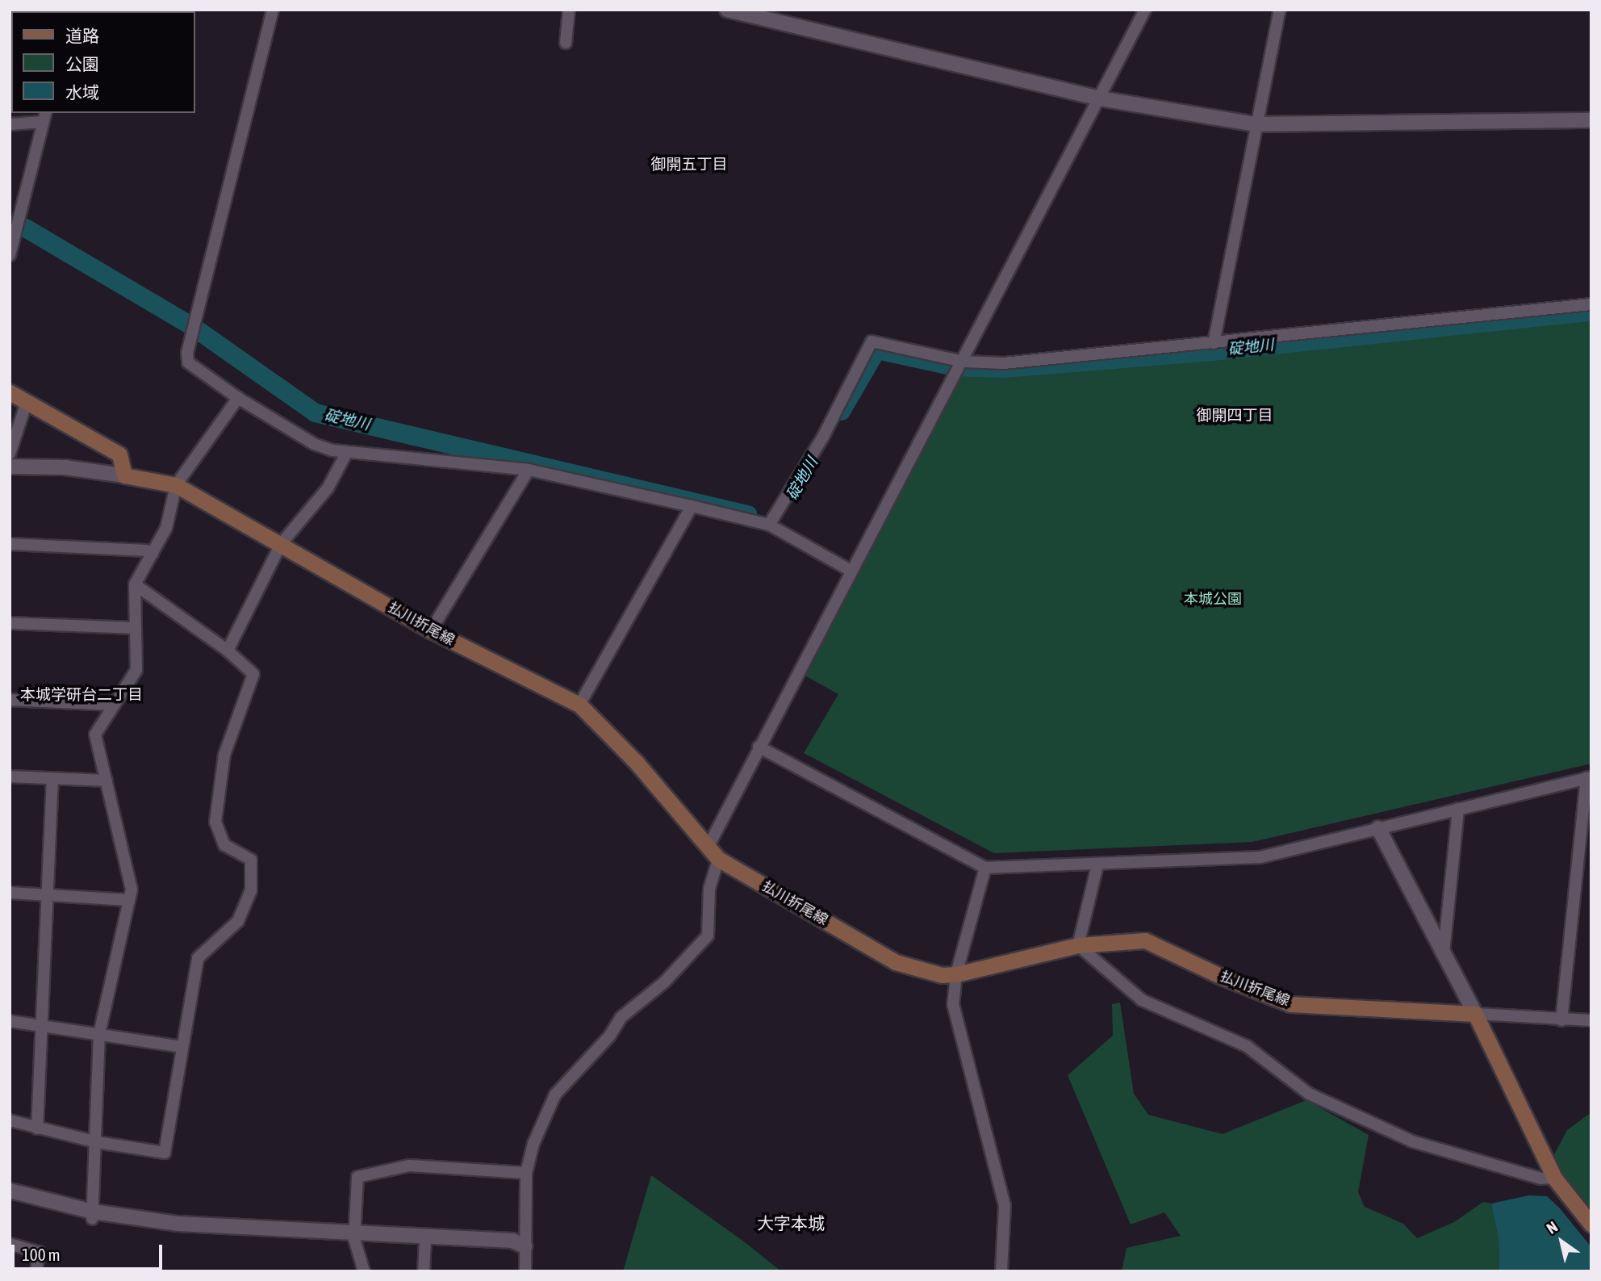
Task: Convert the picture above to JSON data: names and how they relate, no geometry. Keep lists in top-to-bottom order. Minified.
{"streets":{"main road":["払川折尾線"]},"districts":["御開五丁目","御開四丁目","本城学研台二丁目","大字本城"],"water":["碇地川"],"parks":["本城公園"],"legend":["道路","公園","水域"],"scale_bar":"100 m","north":"top left"}
